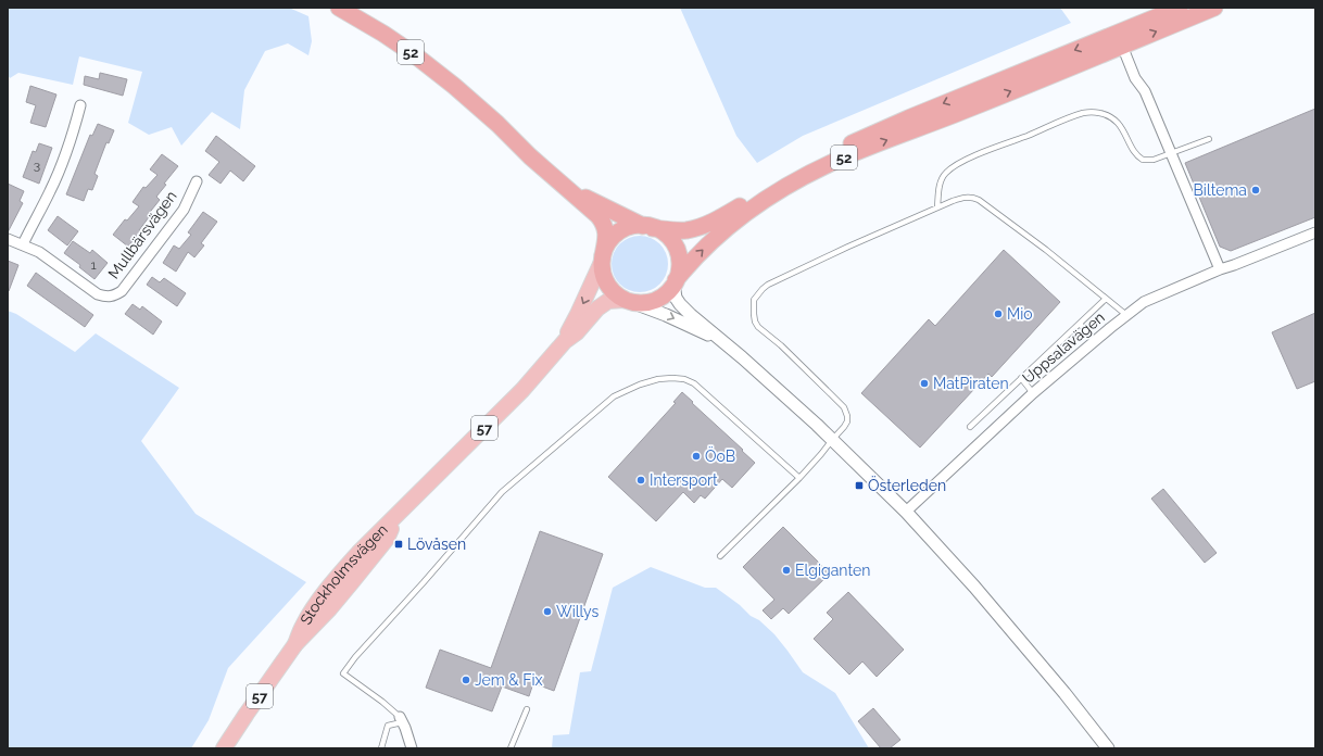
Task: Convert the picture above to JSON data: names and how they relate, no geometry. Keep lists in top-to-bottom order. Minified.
{"streets":{"highway":["52"],"main road":["57","Stockholmsvägen"],"street":["Mullbärsvägen","Uppsalavägen"]},"crossings":[["52","Stockholmsvägen"]],"places":{"other":["Biltema","Mio","MatPiraten","ÖoB","Intersport","Elgiganten","Willys","Jem & Fix"],"transit":["Österleden","Lövåsen"]},"house_numbers":["3","1"]}
